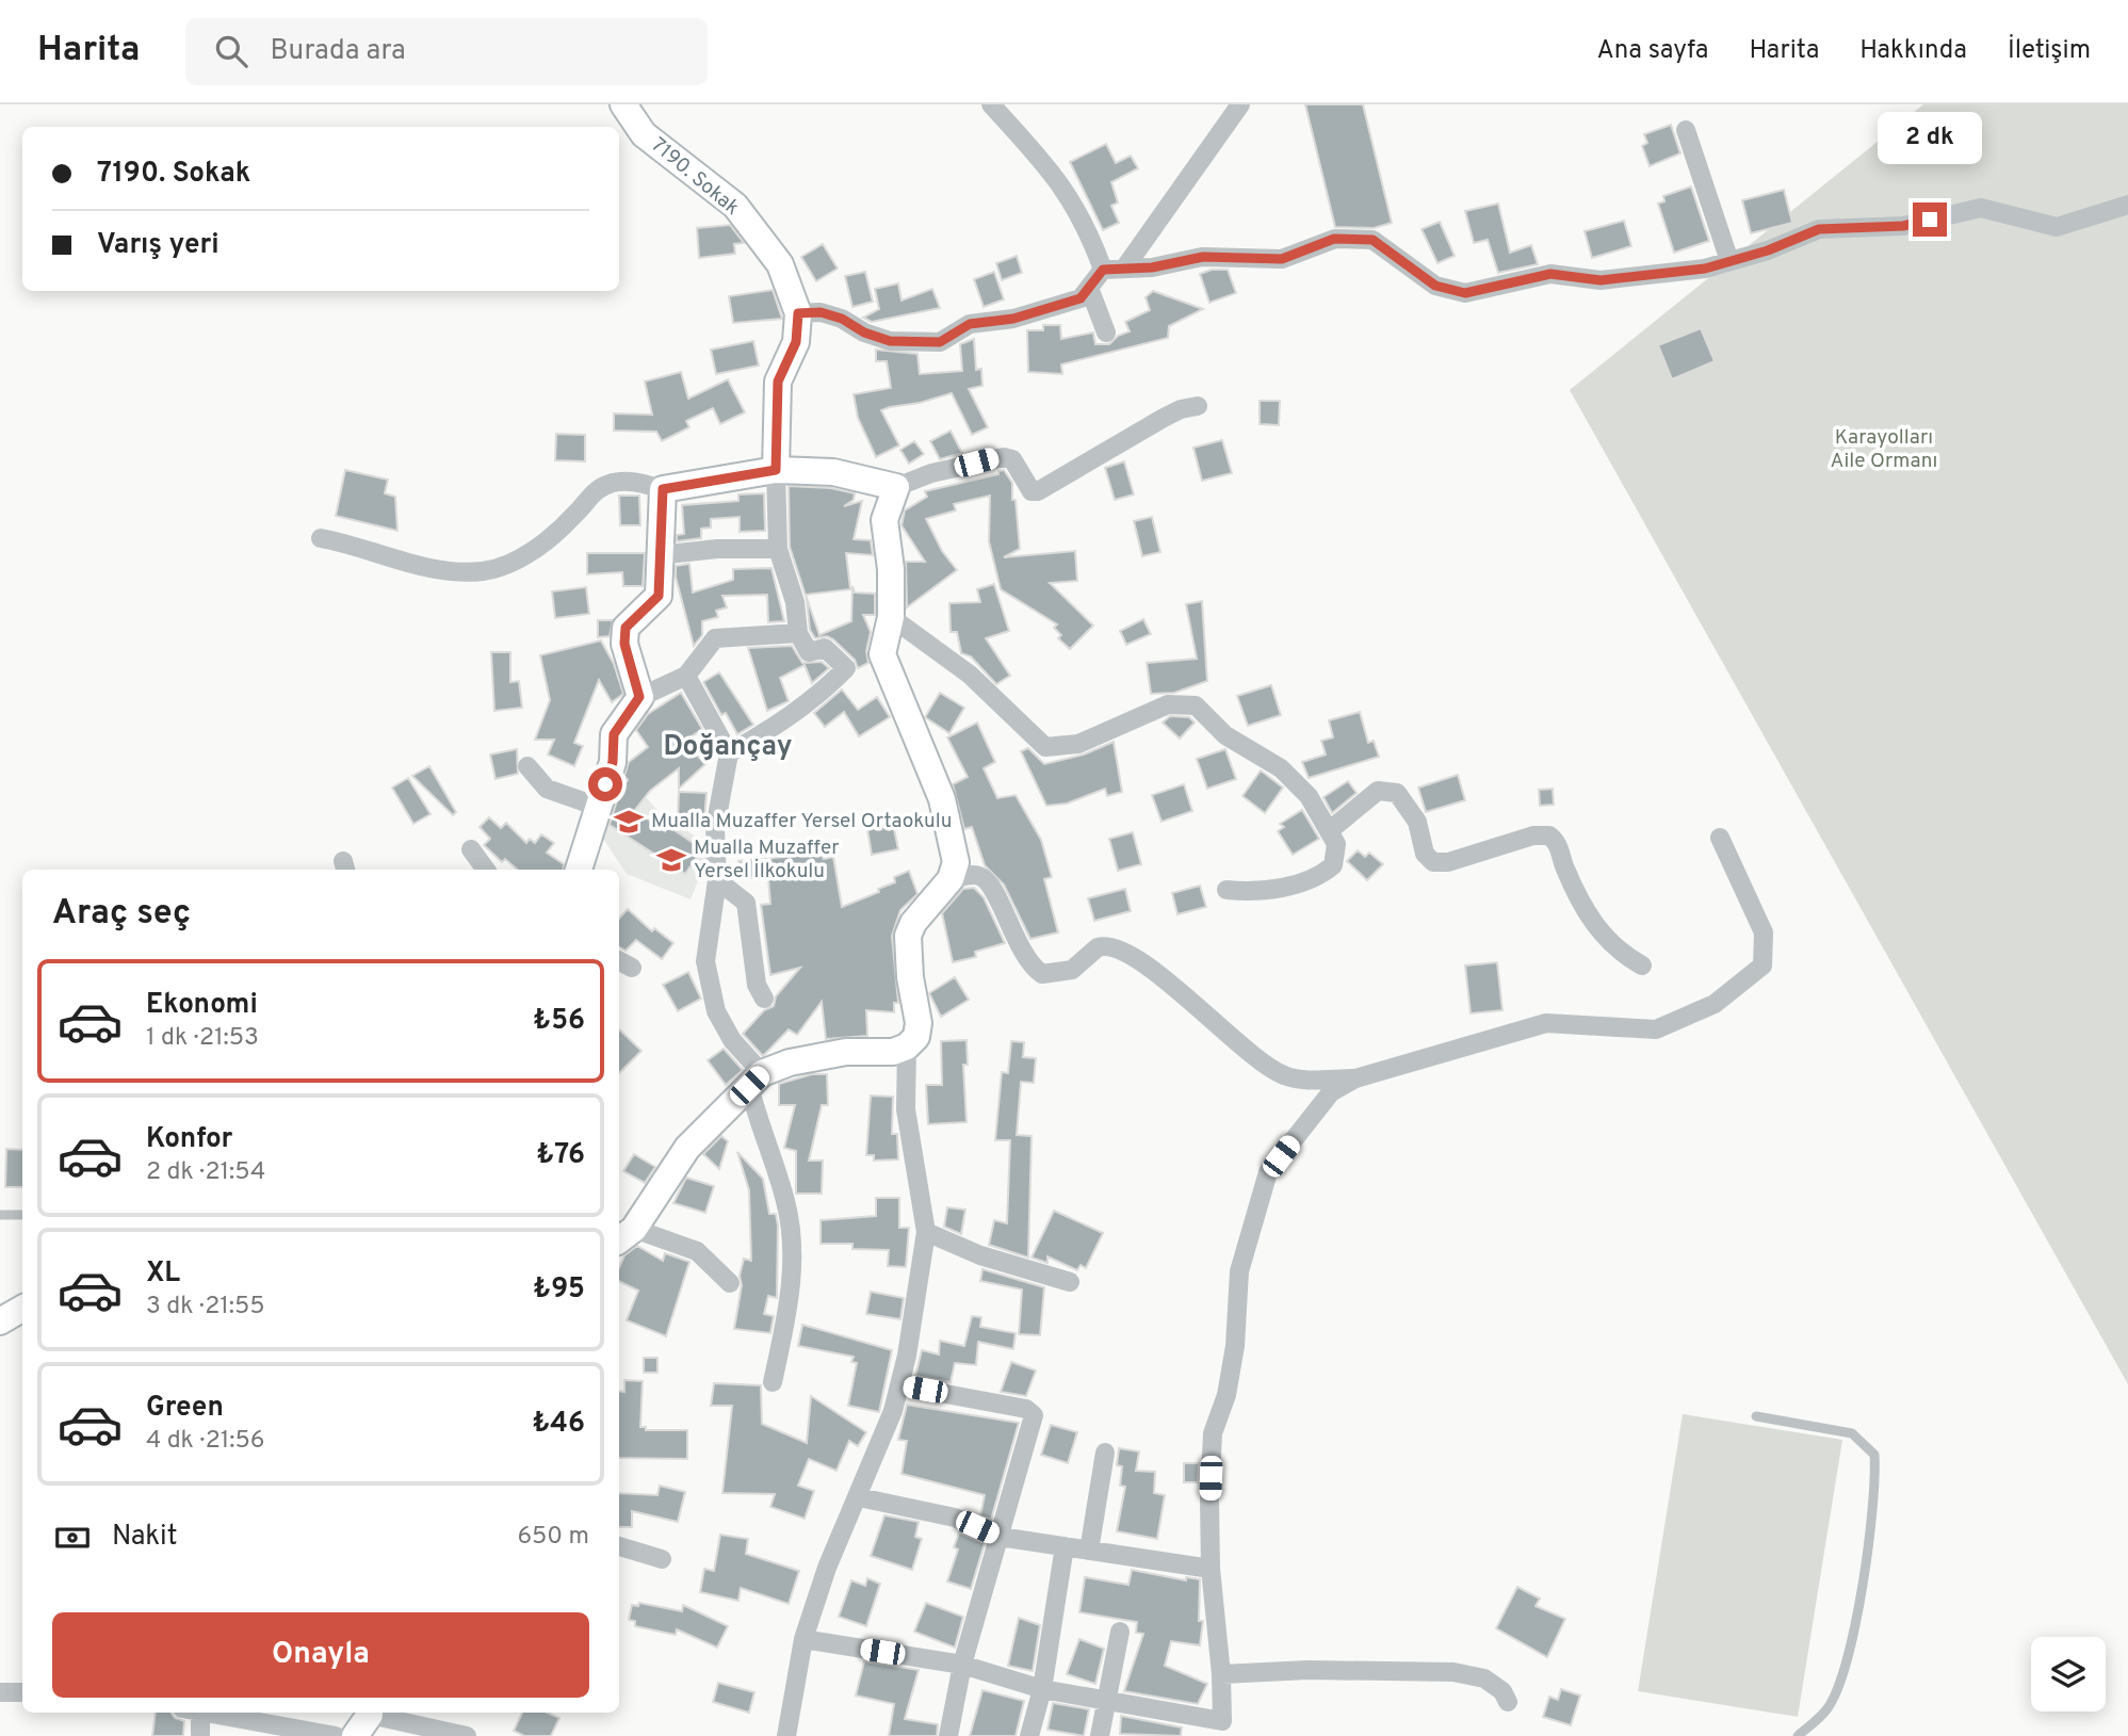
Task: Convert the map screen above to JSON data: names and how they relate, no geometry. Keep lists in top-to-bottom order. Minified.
{"streets":{"street":["7190. Sokak"]},"districts":["Doğançay"],"parks":["Karayolları Aile Ormanı"],"places":{"school or university":["Mualla Muzaffer Yersel Ortaokulu","Mualla Muzaffer Yersel İlkokulu"]},"page":{"header":"Harita","search":"Burada ara","nav":["Ana sayfa","Harita","Hakkında","İletişim"],"bubble":"2 dk","banner":["7190. Sokak","Varış yeri"],"heading":"Araç seç","list":[{"name":"Ekonomi","note":"1 dk · 21:53","value":"₺56"},{"name":"Konfor","note":"2 dk · 21:54","value":"₺76"},{"name":"XL","note":"3 dk · 21:55","value":"₺95"},{"name":"Green","note":"4 dk · 21:56","value":"₺46"}],"pay":["Nakit","650 m"],"buttons":"Onayla"}}
